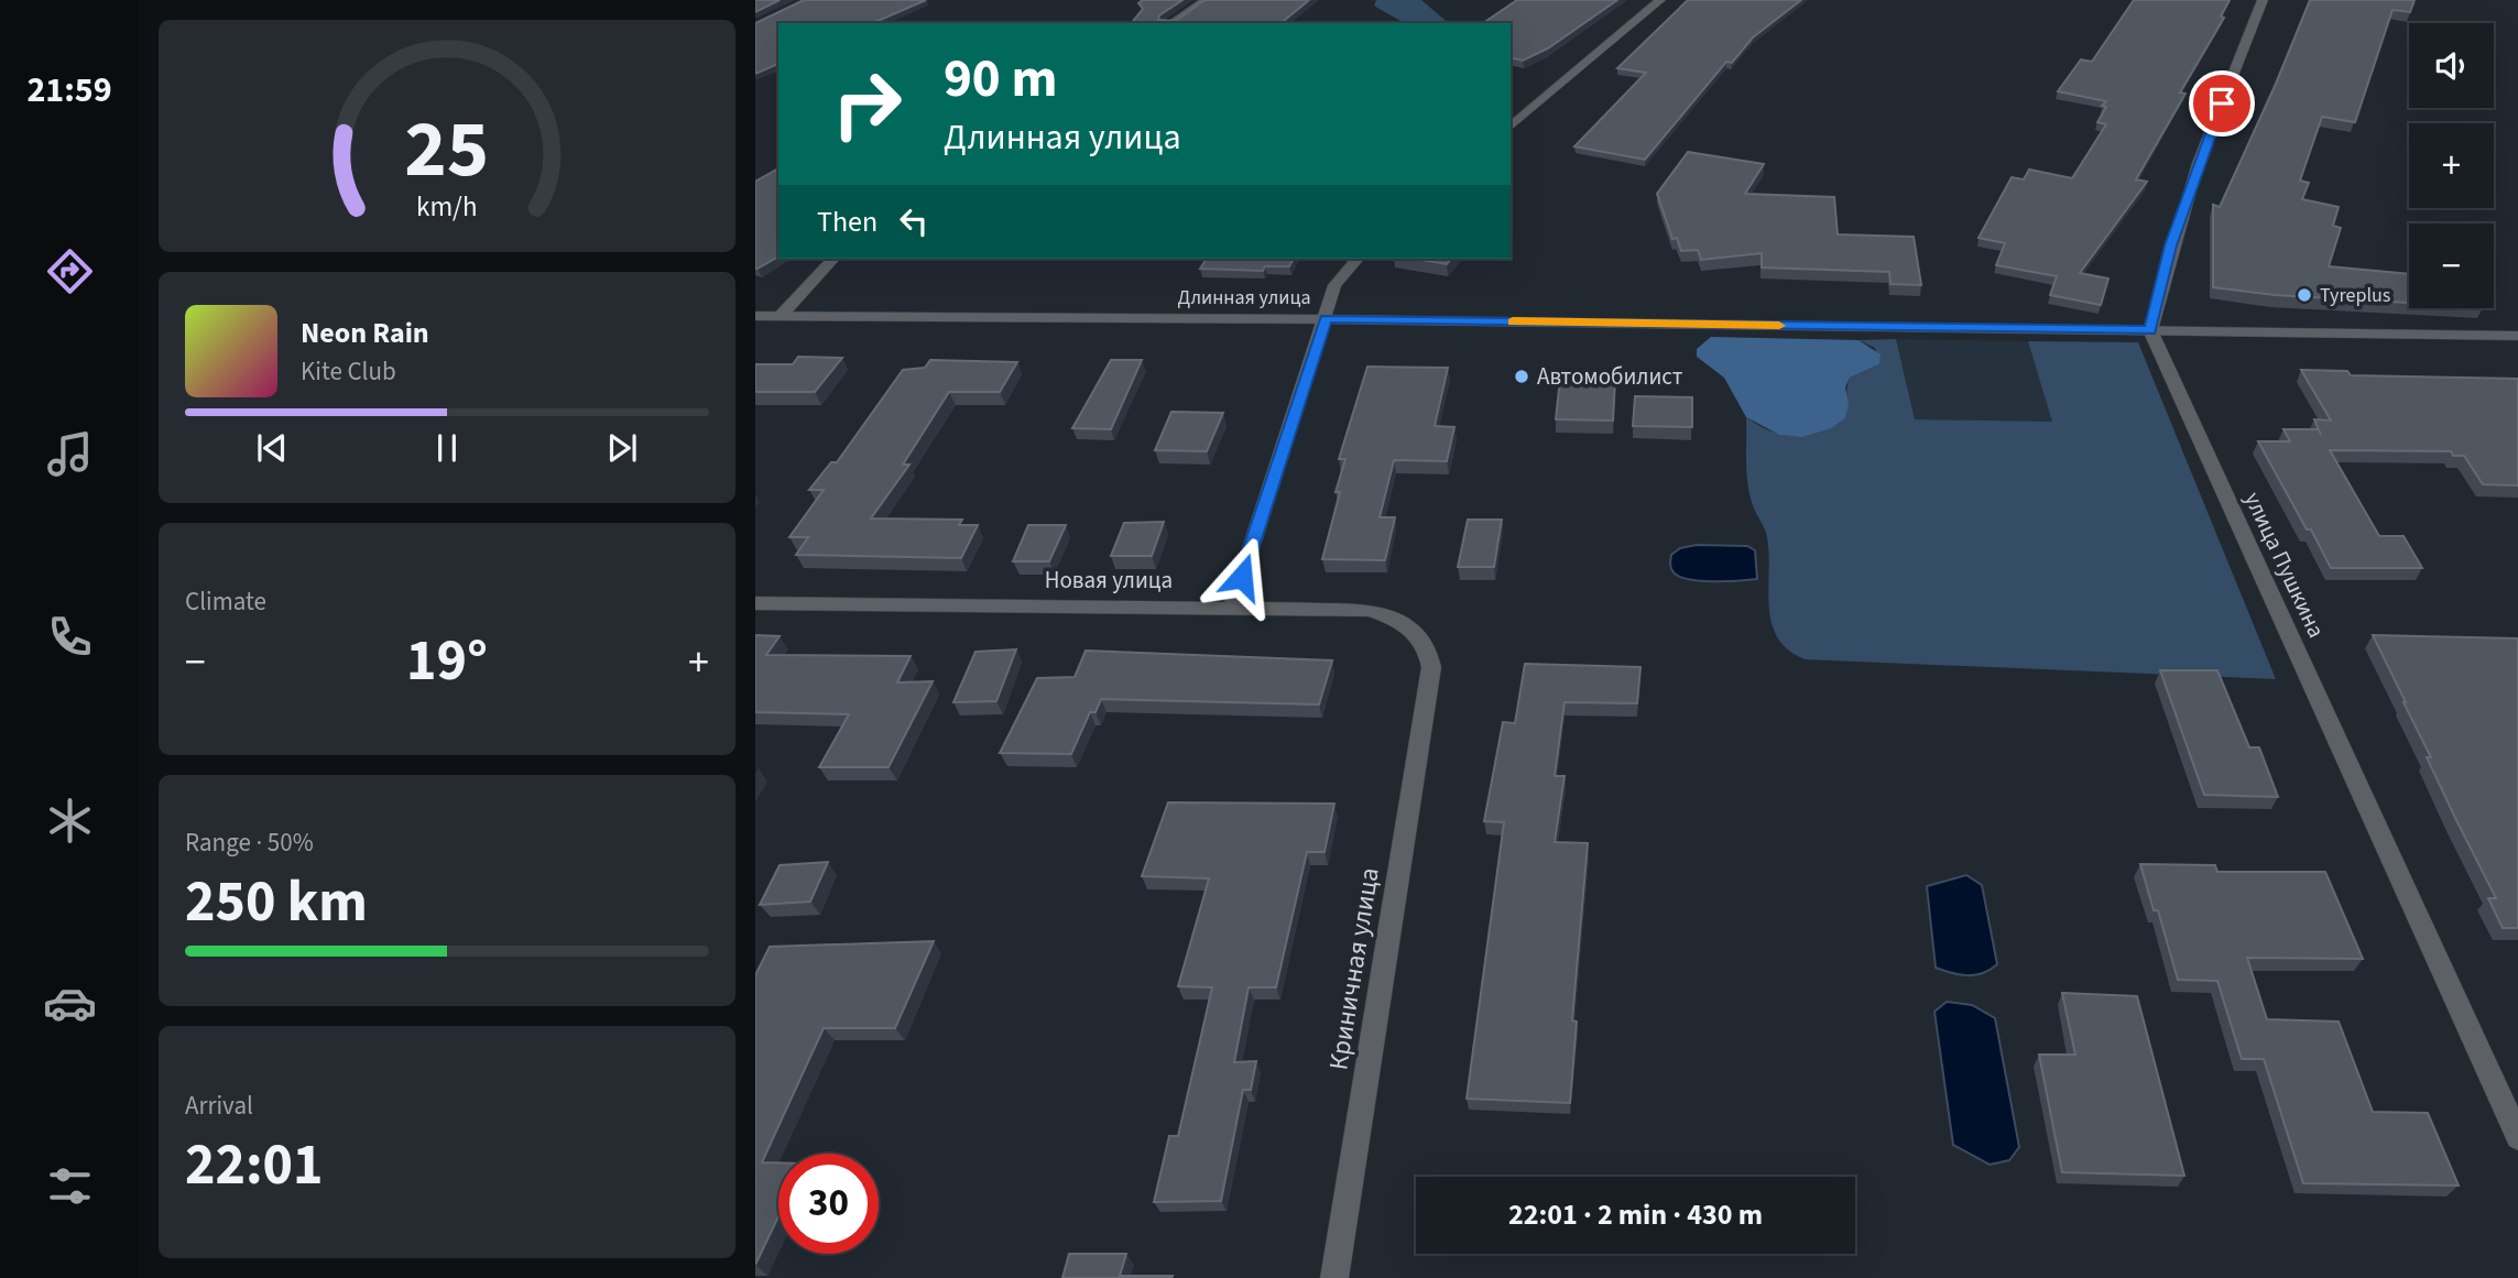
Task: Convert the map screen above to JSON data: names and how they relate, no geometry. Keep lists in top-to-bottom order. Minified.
{"streets":{"street":["Длинная улица","улица Пушкина","Новая улица","Криничная улица"]},"crossings":[["Длинная улица","улица Пушкина"],["Новая улица","Криничная улица"]],"places":["Tyreplus","Автомобилист"],"page":{"tabs":"21:59","map_buttons":["+","−"],"turn":["90 m","Длинная улица"],"then":"Then","song":["Neon Rain","Kite Club"],"tile":["Climate",["Range · 50%","250 km"],["Arrival","22:01"]],"heat":["−","19°","+"],"limit":"30","trip":"22:01 · 2 min · 430 m","gauge":["25","km/h"]}}
